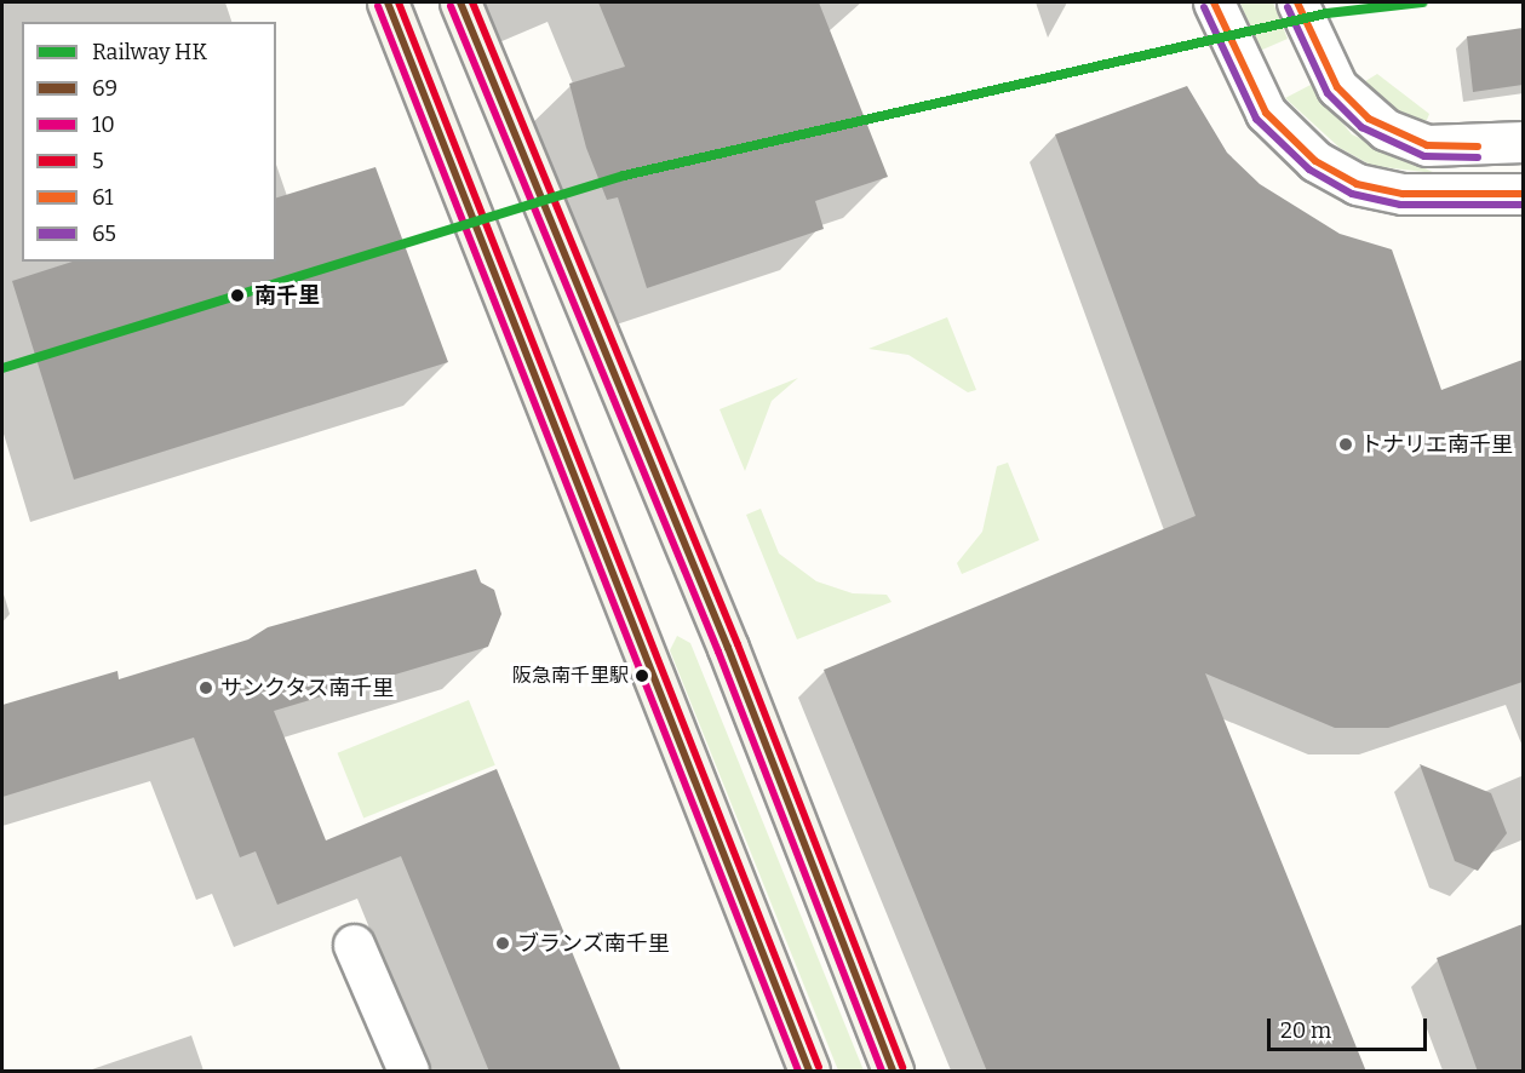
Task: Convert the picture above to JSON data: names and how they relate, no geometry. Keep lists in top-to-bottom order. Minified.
{"places":["南千里","トナリエ南千里","阪急南千里駅","サンクタス南千里","ブランズ南千里"],"lines":["rail line HK","transit line 69","transit line 5","transit line 61","transit line 10","transit line 65"],"legend":["Railway HK","69","10","5","61","65"],"scale_bar":"20 m"}
